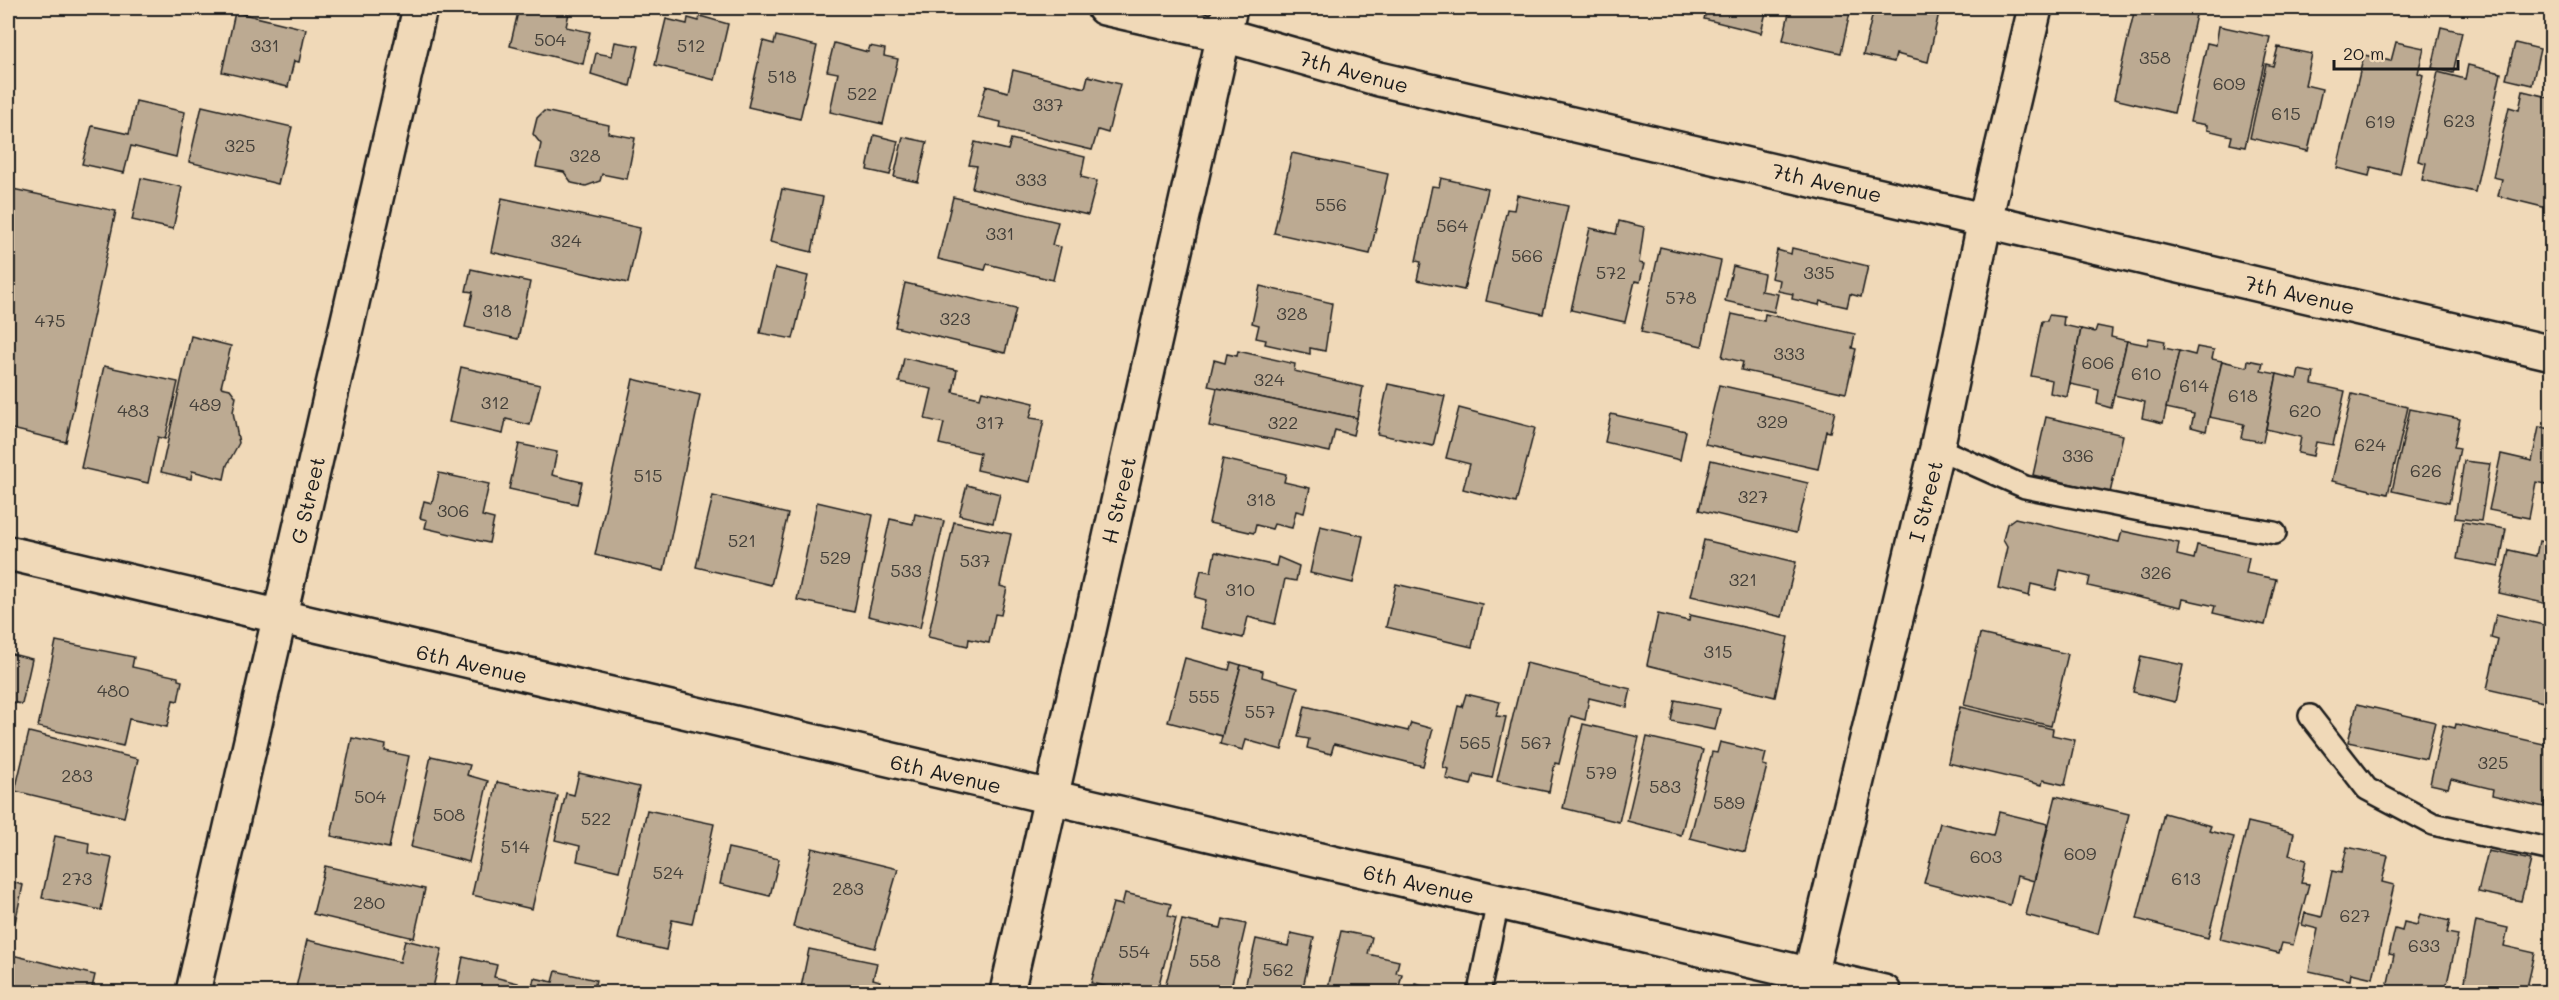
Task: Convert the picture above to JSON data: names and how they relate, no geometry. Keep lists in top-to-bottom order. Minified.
{"streets":{"street":["7th Avenue","G Street","H Street","I Street","6th Avenue"]},"crossings":[["7th Avenue","H Street"],["7th Avenue","I Street"],["G Street","6th Avenue"],["H Street","6th Avenue"],["I Street","6th Avenue"]],"house_numbers":["504","331","512","358","518","609","522","337","615","623","619","325","328","333","556","564","331","324","566","572","335","578","318","328","323","475","333","606","610","324","614","618","312","489","483","620","329","317","322","624","336","626","515","327","318","306","521","529","537","533","326","321","310","315","480","555","557","565","567","325","579","283","583","504","589","508","522","514","609","603","524","273","613","283","280","627","633","554","558","562"],"scale_bar":"20 m"}
